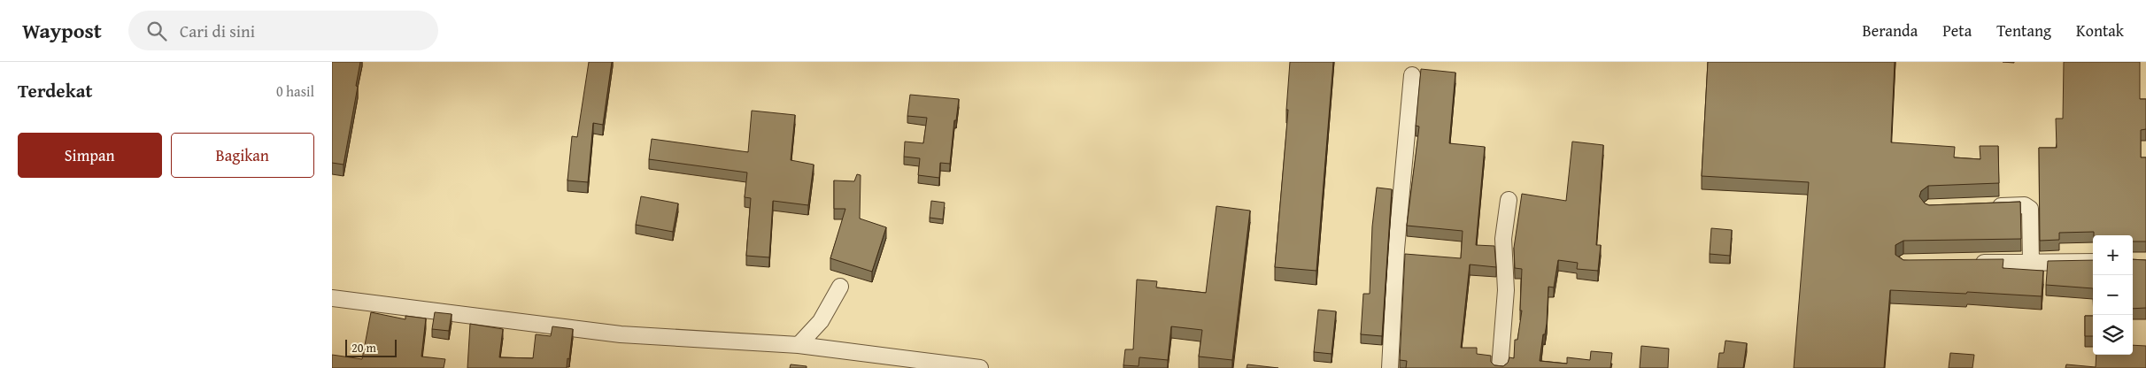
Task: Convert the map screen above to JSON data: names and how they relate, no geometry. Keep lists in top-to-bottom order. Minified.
{"scale_bar":"20 m","page":{"header":"Waypost","search":"Cari di sini","nav":["Beranda","Peta","Tentang","Kontak"],"heading":["Terdekat","0 hasil"],"buttons":["Simpan","Bagikan"],"map_buttons":["+","−"],"scale":"20 m"}}
